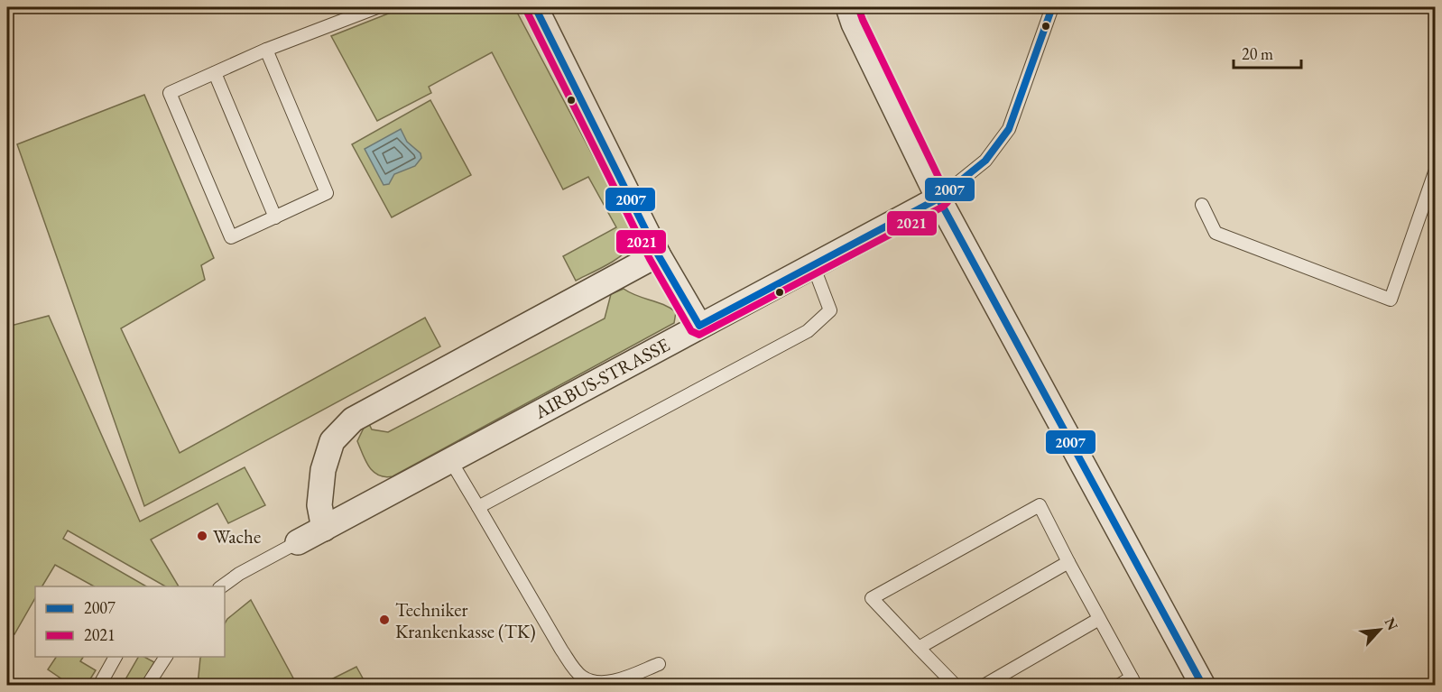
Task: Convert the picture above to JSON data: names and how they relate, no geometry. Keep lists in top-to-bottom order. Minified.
{"streets":{"street":["AIRBUS-STRASSE"]},"places":["Wache","Techniker Krankenkasse (TK)"],"lines":["transit line 2007","transit line 2021"],"legend":["2007","2021"],"scale_bar":"20 m","north":"top right"}
